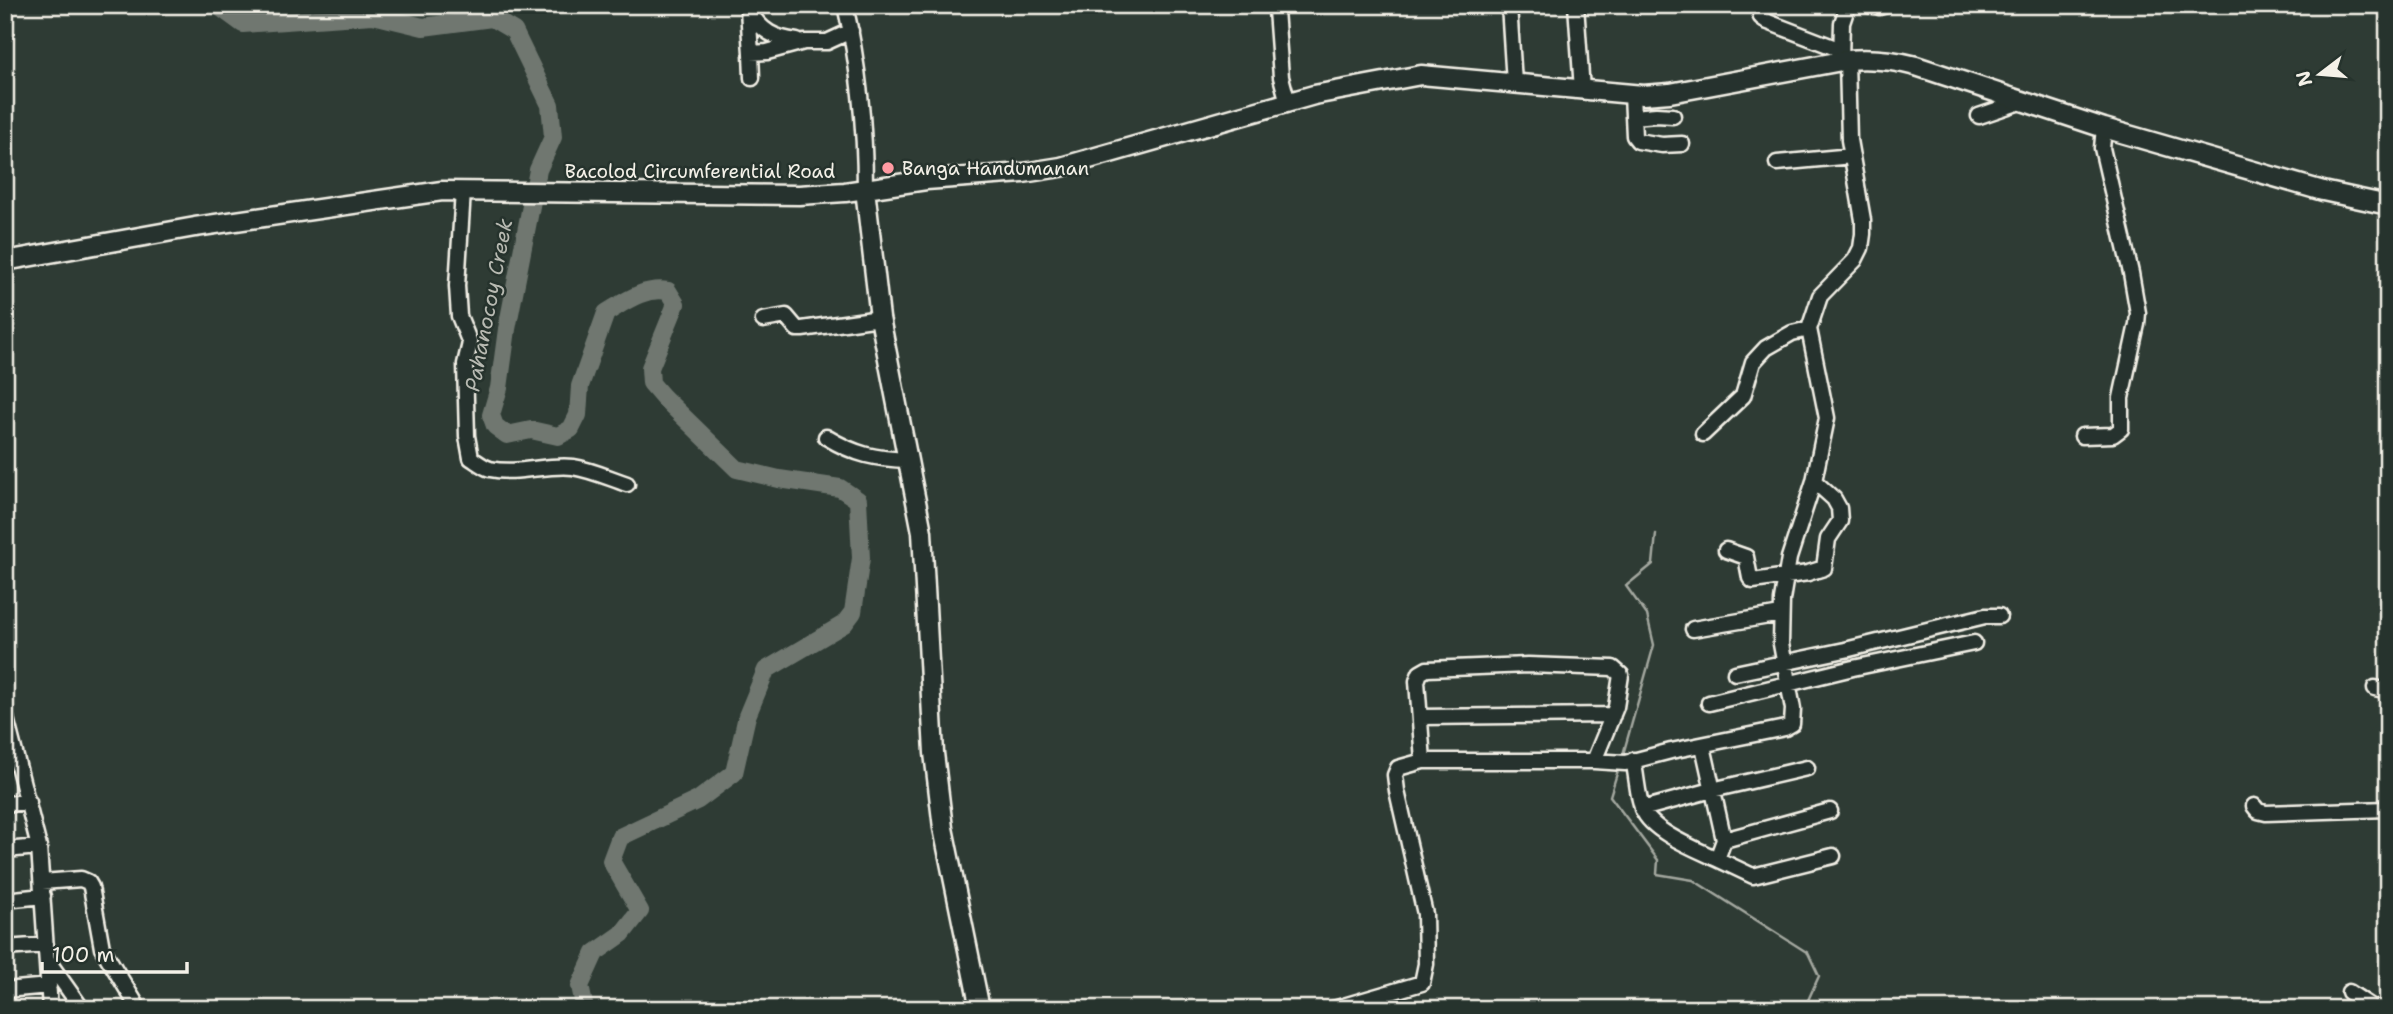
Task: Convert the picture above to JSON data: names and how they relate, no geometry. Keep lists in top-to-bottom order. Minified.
{"streets":{"main road":["Bacolod Circumferential Road"]},"water":["Pahanocoy Creek"],"places":["Banga Handumanan"],"scale_bar":"100 m","north":"left"}
